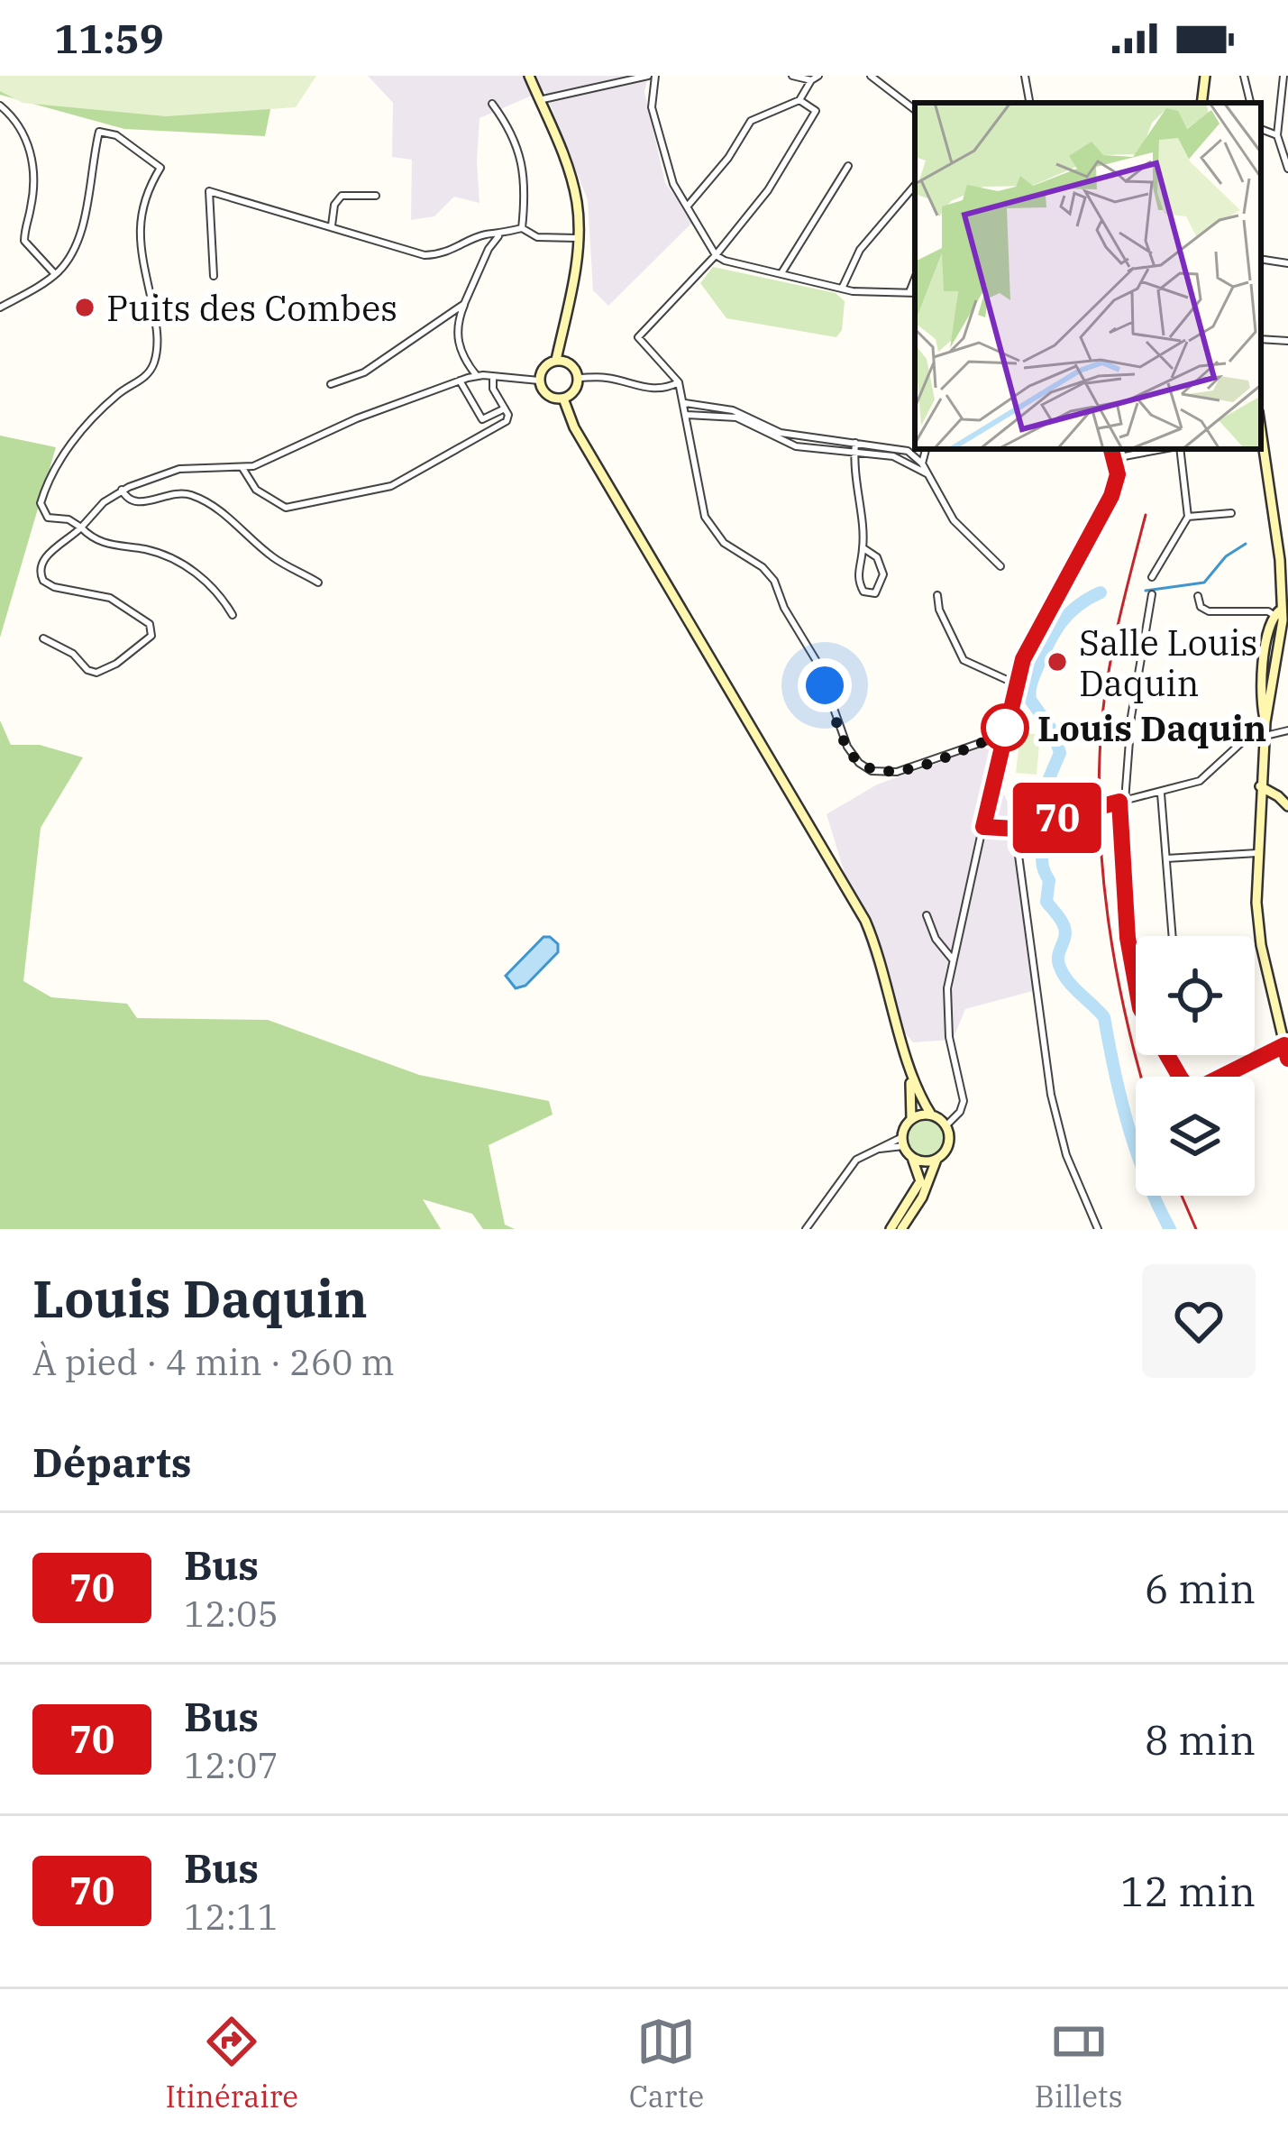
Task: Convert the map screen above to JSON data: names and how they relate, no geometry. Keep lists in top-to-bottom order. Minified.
{"places":["Puits des Combes","Salle Louis Daquin","Louis Daquin"],"lines":["bus line 70"],"page":{"status":"11:59","on_map":"70","heading":[["Louis Daquin","À pied · 4 min · 260 m"],"Départs"],"list":[{"mark":"70","name":"Bus","note":"12:05","value":"6 min"},{"mark":"70","name":"Bus","note":"12:07","value":"8 min"},{"mark":"70","name":"Bus","note":"12:11","value":"12 min"}],"tabs":["Itinéraire","Carte","Billets"]}}
